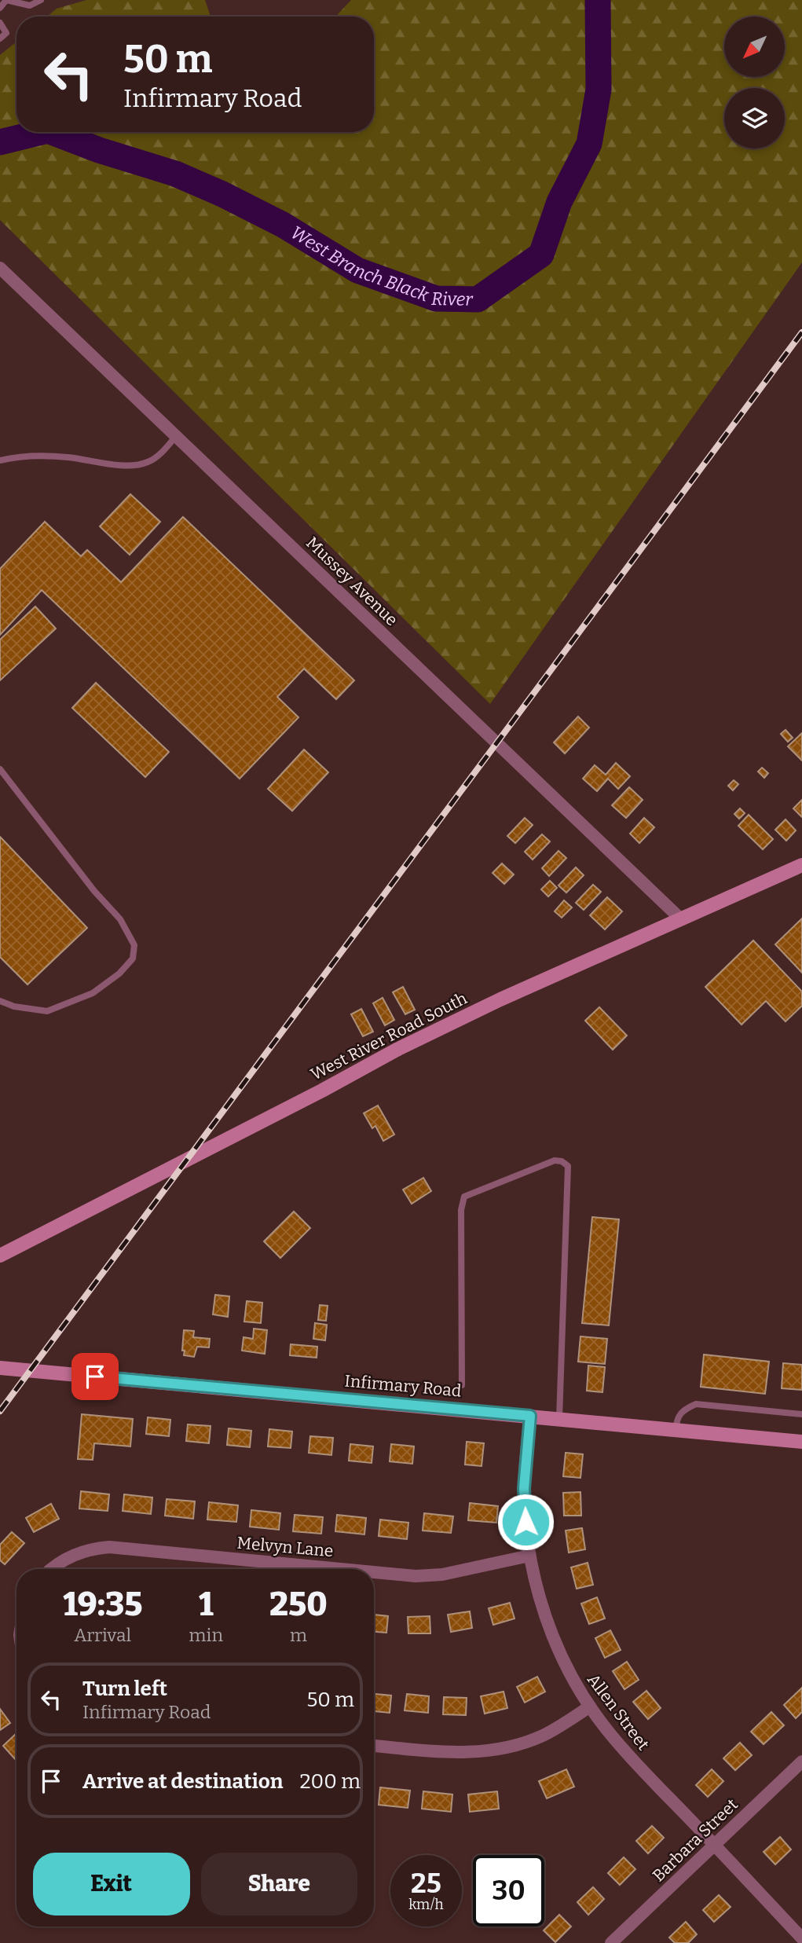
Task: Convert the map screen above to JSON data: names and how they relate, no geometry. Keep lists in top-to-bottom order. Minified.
{"streets":{"main road":["West River Road South","Infirmary Road"],"street":["Mussey Avenue","Melvyn Lane","Allen Street","Barbara Street"]},"crossings":[["Mussey Avenue","West River Road South"],["Infirmary Road","Allen Street"],["Melvyn Lane","Allen Street"],["Allen Street","Barbara Street"]],"water":["West Branch Black River"],"north":"bottom left","page":{"turn":["50 m","Infirmary Road"],"eta":["19:35","Arrival","1","min","250","m"],"list":[{"name":"Turn left","note":"Infirmary Road","value":"50 m"},{"name":"Arrive at destination","value":"200 m"}],"buttons":["Exit","Share"],"speed":"25 km/h","limit":"30"}}
